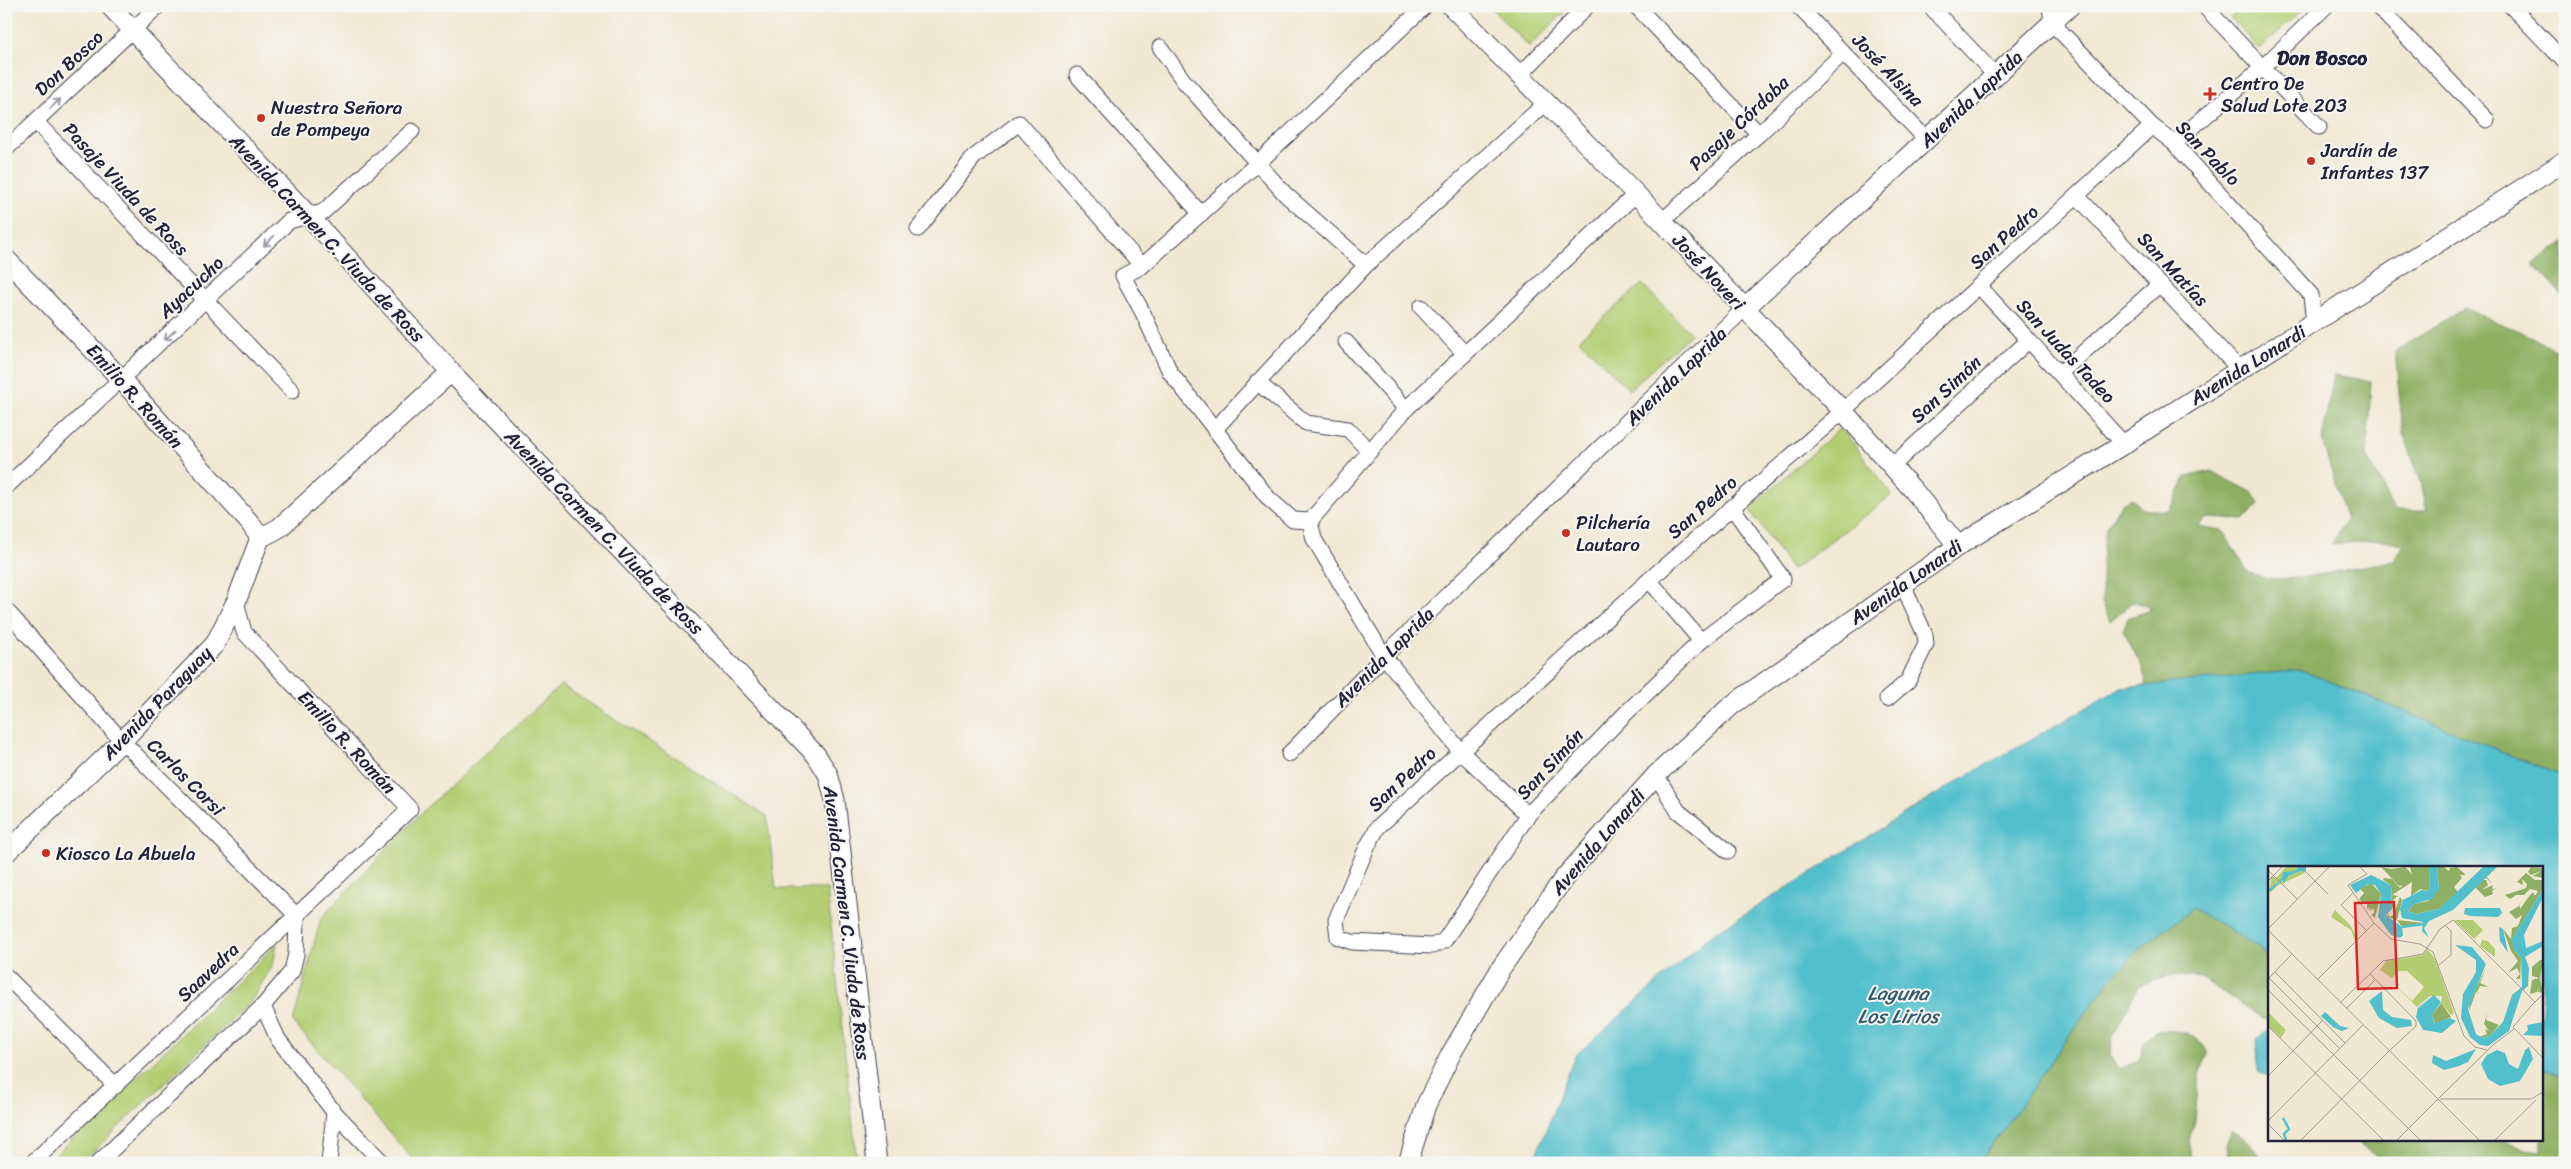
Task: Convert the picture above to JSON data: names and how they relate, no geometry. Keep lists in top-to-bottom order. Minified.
{"streets":{"street":["Don Bosco","José Alsina","Avenida Laprida","Pasaje Córdoba","San Pablo","Pasaje Viuda de Ross","San Pedro","Avenida Carmen C. Viuda de Ross","San Matías","José Noveri","Ayacucho","San Judas Tadeo","Avenida Lonardi","San Simón","Emilio R. Román","Avenida Paraguay","Carlos Corsi","Saavedra"]},"crossings":[["Don Bosco","Pasaje Viuda de Ross"],["Don Bosco","Avenida Carmen C. Viuda de Ross"],["José Alsina","Avenida Laprida"],["José Alsina","Pasaje Córdoba"],["Avenida Laprida","San Pablo"],["Avenida Laprida","José Noveri"],["Pasaje Córdoba","José Noveri"],["San Pablo","San Pedro"],["San Pablo","Avenida Lonardi"],["Pasaje Viuda de Ross","Ayacucho"],["San Pedro","San Matías"],["San Pedro","José Noveri"],["San Pedro","San Judas Tadeo"],["San Pedro","San Simón"],["Avenida Carmen C. Viuda de Ross","Ayacucho"],["San Matías","Avenida Lonardi"],["José Noveri","Avenida Lonardi"],["José Noveri","San Simón"],["Ayacucho","Emilio R. Román"],["San Judas Tadeo","Avenida Lonardi"],["San Judas Tadeo","San Simón"],["Emilio R. Román","Avenida Paraguay"],["Emilio R. Román","Saavedra"],["Avenida Paraguay","Carlos Corsi"],["Carlos Corsi","Saavedra"]],"one_way":["Don Bosco","Ayacucho"],"districts":["Don Bosco"],"water":["Laguna Los Lirios"],"places":{"health":["Centro De Salud Lote 203"],"other":["Nuestra Señora de Pompeya","Jardín de Infantes 137","Pilchería Lautaro","Kiosco La Abuela"]}}
